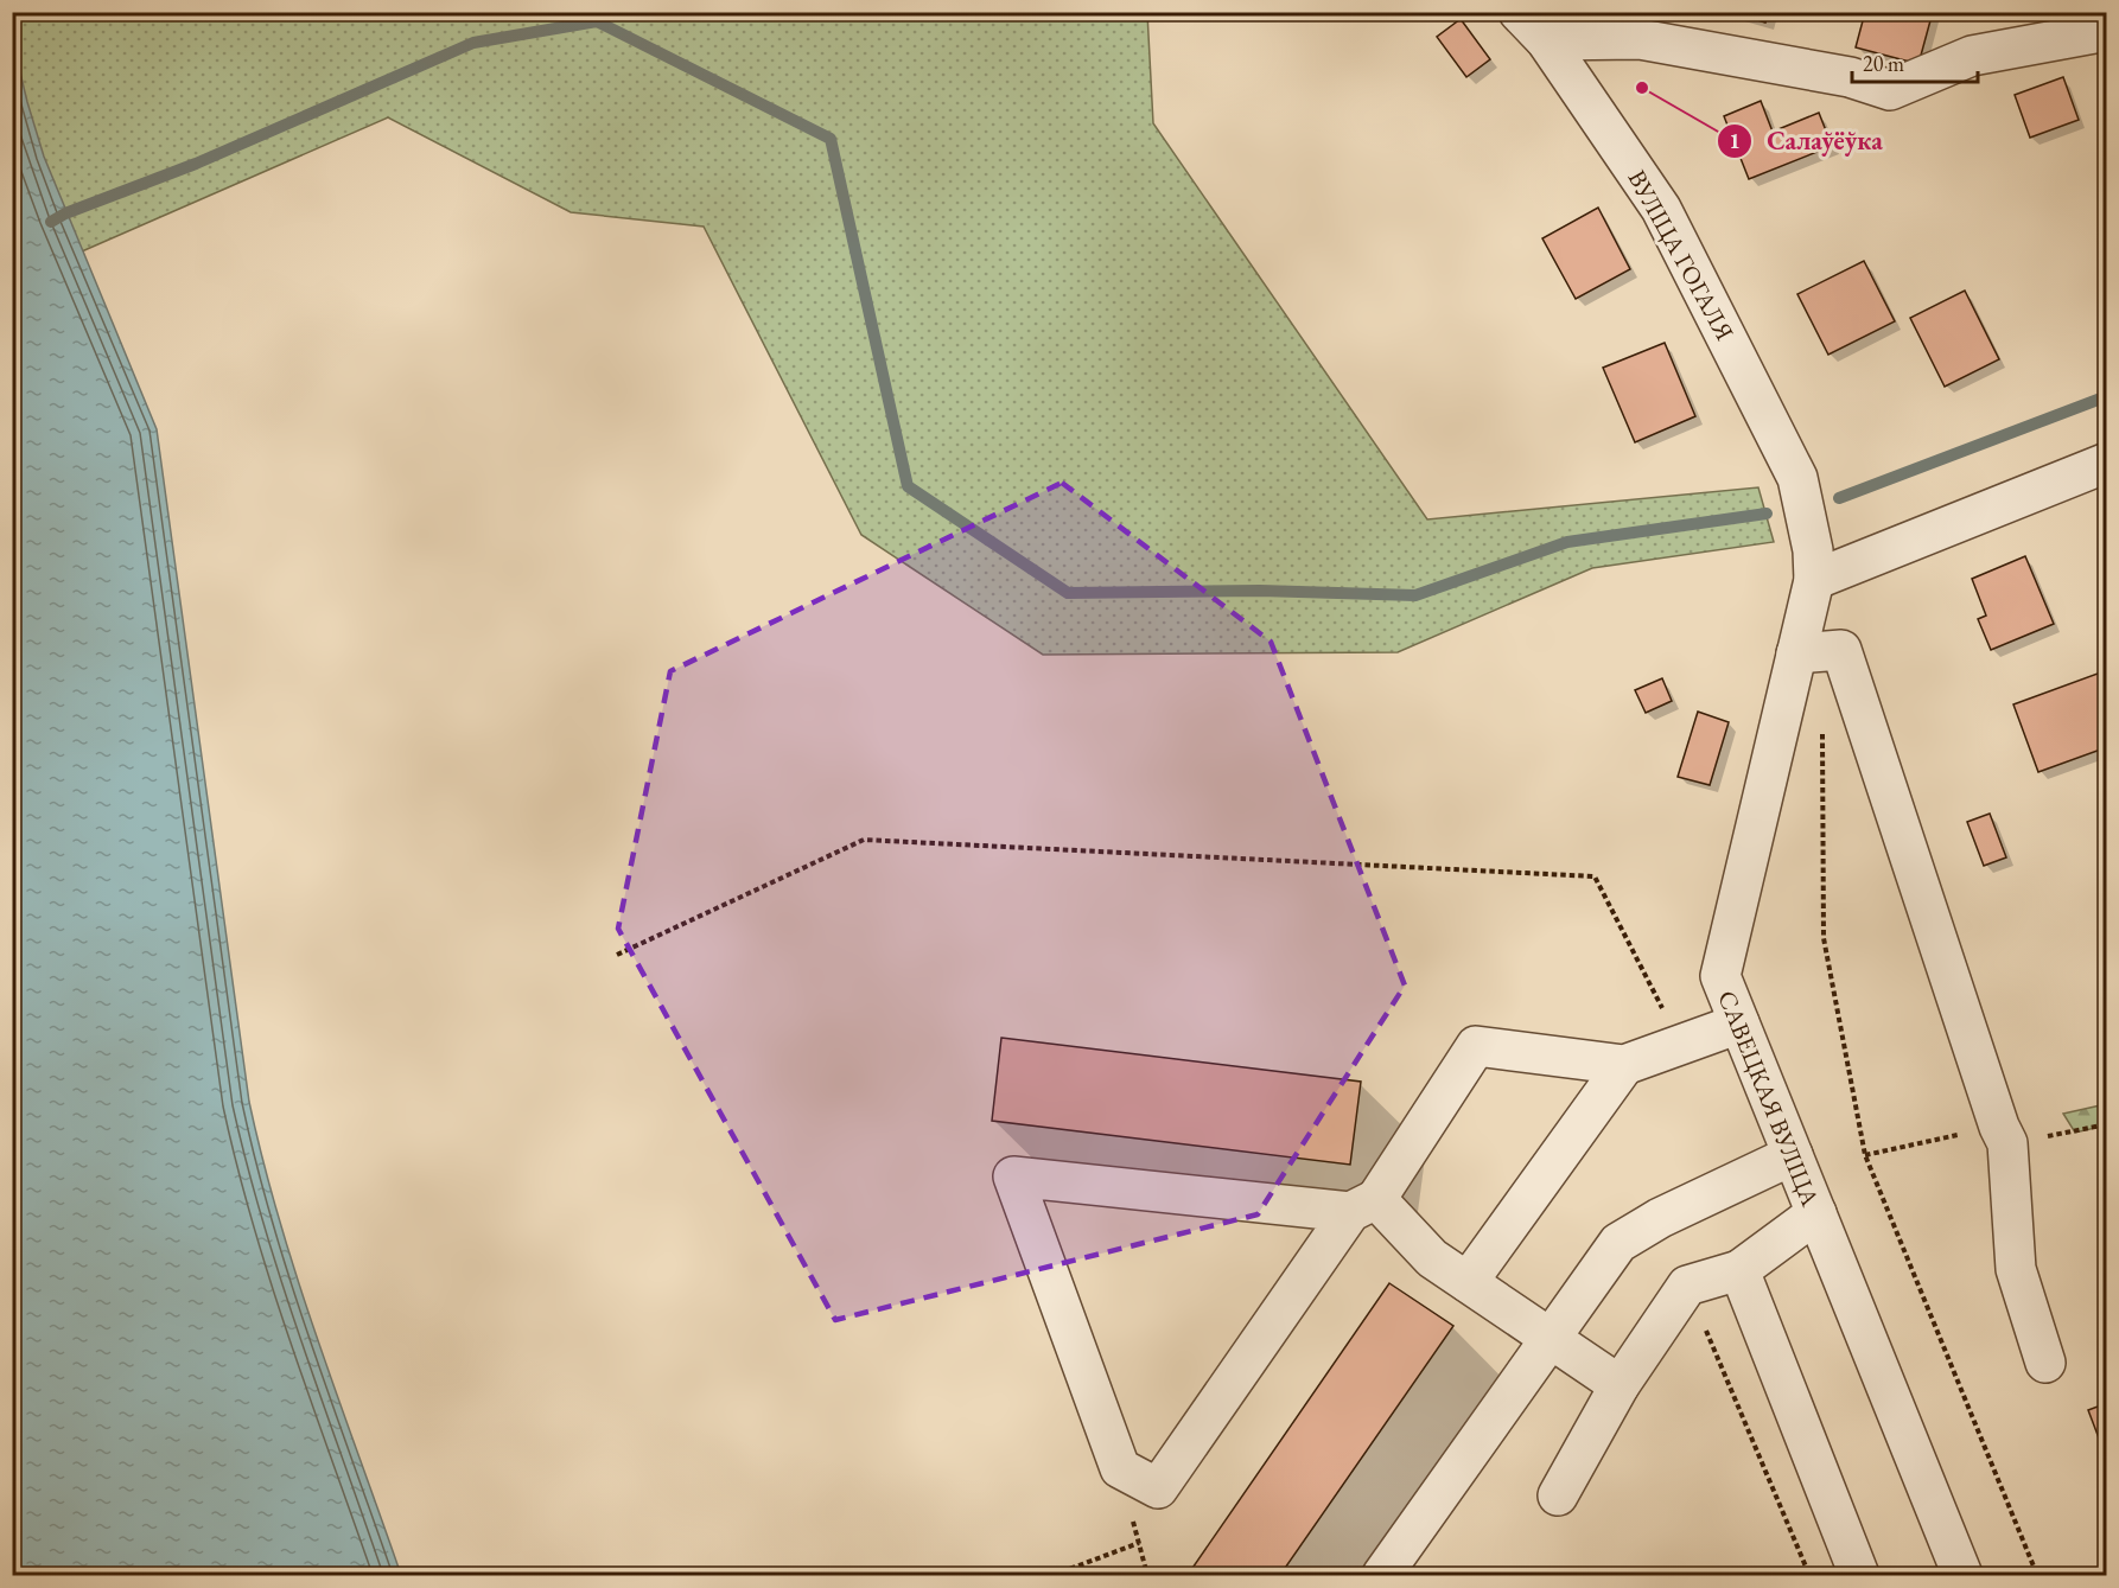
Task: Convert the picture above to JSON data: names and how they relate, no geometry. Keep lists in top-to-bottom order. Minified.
{"streets":{"street":["ВУЛІЦА ГОГАЛЯ","САВЕЦКАЯ ВУЛІЦА"]},"crossings":[["ВУЛІЦА ГОГАЛЯ","САВЕЦКАЯ ВУЛІЦА"]],"places":["Салаўёўка"],"scale_bar":"20 m"}
